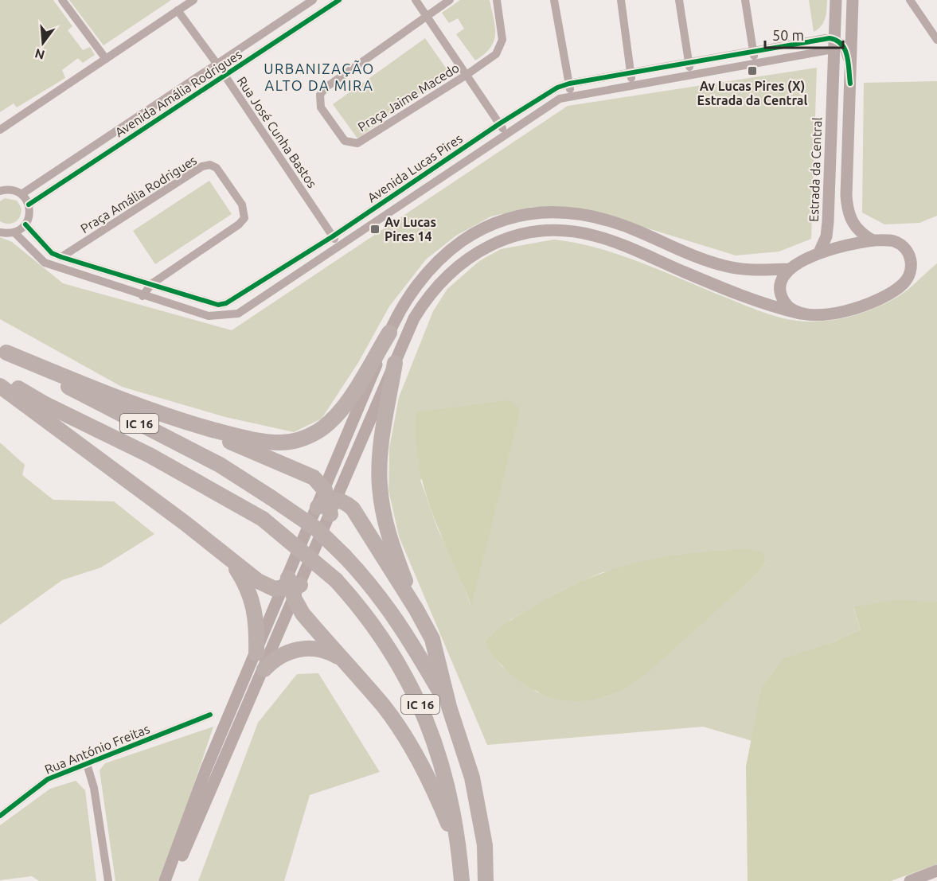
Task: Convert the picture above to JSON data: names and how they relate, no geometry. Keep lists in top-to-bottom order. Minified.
{"streets":{"highway":["IC 16"],"main road":["Estrada da Central"],"street":["Avenida Amália Rodrigues","Praça Jaime Macedo","Rua José Cunha Bastos","Avenida Lucas Pires","Praça Amália Rodrigues","Rua António Freitas"]},"crossings":[["Avenida Amália Rodrigues","Rua José Cunha Bastos"],["Rua José Cunha Bastos","Avenida Lucas Pires"],["Avenida Lucas Pires","Estrada da Central"],["Avenida Lucas Pires","Praça Amália Rodrigues"]],"districts":["URBANIZAÇÃO ALTO DA MIRA"],"places":{"transit":["Av Lucas Pires (X) Estrada da Central","Av Lucas Pires 14"]},"scale_bar":"50 m","north":"bottom"}
